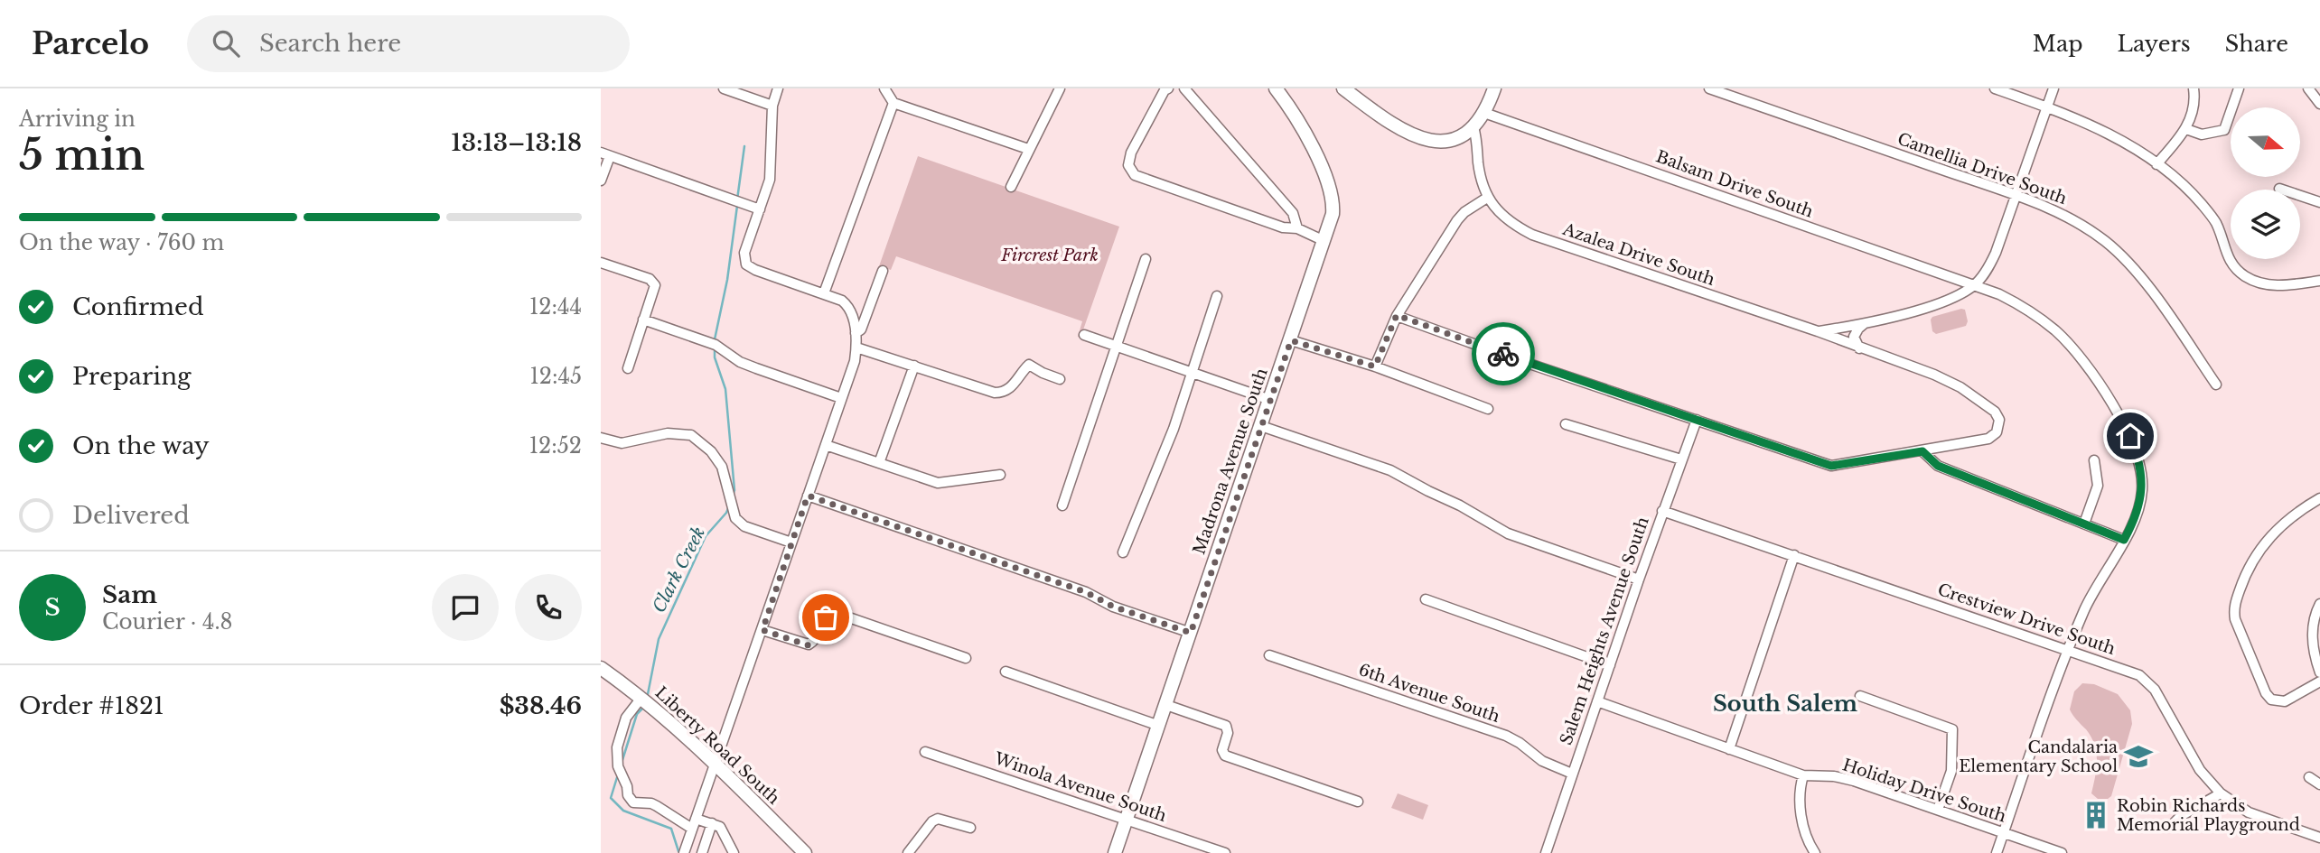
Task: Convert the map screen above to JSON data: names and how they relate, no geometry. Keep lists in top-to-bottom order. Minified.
{"streets":{"main road":["Madrona Avenue South","Liberty Road South"],"street":["Camellia Drive South","Balsam Drive South","Azalea Drive South","Crestview Drive South","Salem Heights Avenue South","6th Avenue South","Winola Avenue South","Holiday Drive South"]},"crossings":[["Balsam Drive South","Crestview Drive South"],["Balsam Drive South","Holiday Drive South"],["Madrona Avenue South","Winola Avenue South"],["Crestview Drive South","Salem Heights Avenue South"],["Salem Heights Avenue South","6th Avenue South"],["Salem Heights Avenue South","Holiday Drive South"]],"districts":["South Salem"],"water":["Clark Creek"],"parks":["Fircrest Park"],"places":{"school or university":["Candalaria Elementary School"],"building":["Robin Richards Memorial Playground"]},"north":"right","page":{"header":"Parcelo","search":"Search here","nav":["Map","Layers","Share"],"heading":["5 min","Arriving in","13:13–13:18"],"panel":["Sam","Courier · 4.8","Order #1821","$38.46"],"bar":"On the way · 760 m","list":[["Confirmed","12:44"],["Preparing","12:45"],["On the way","12:52"],"Delivered"],"round":"S"}}
